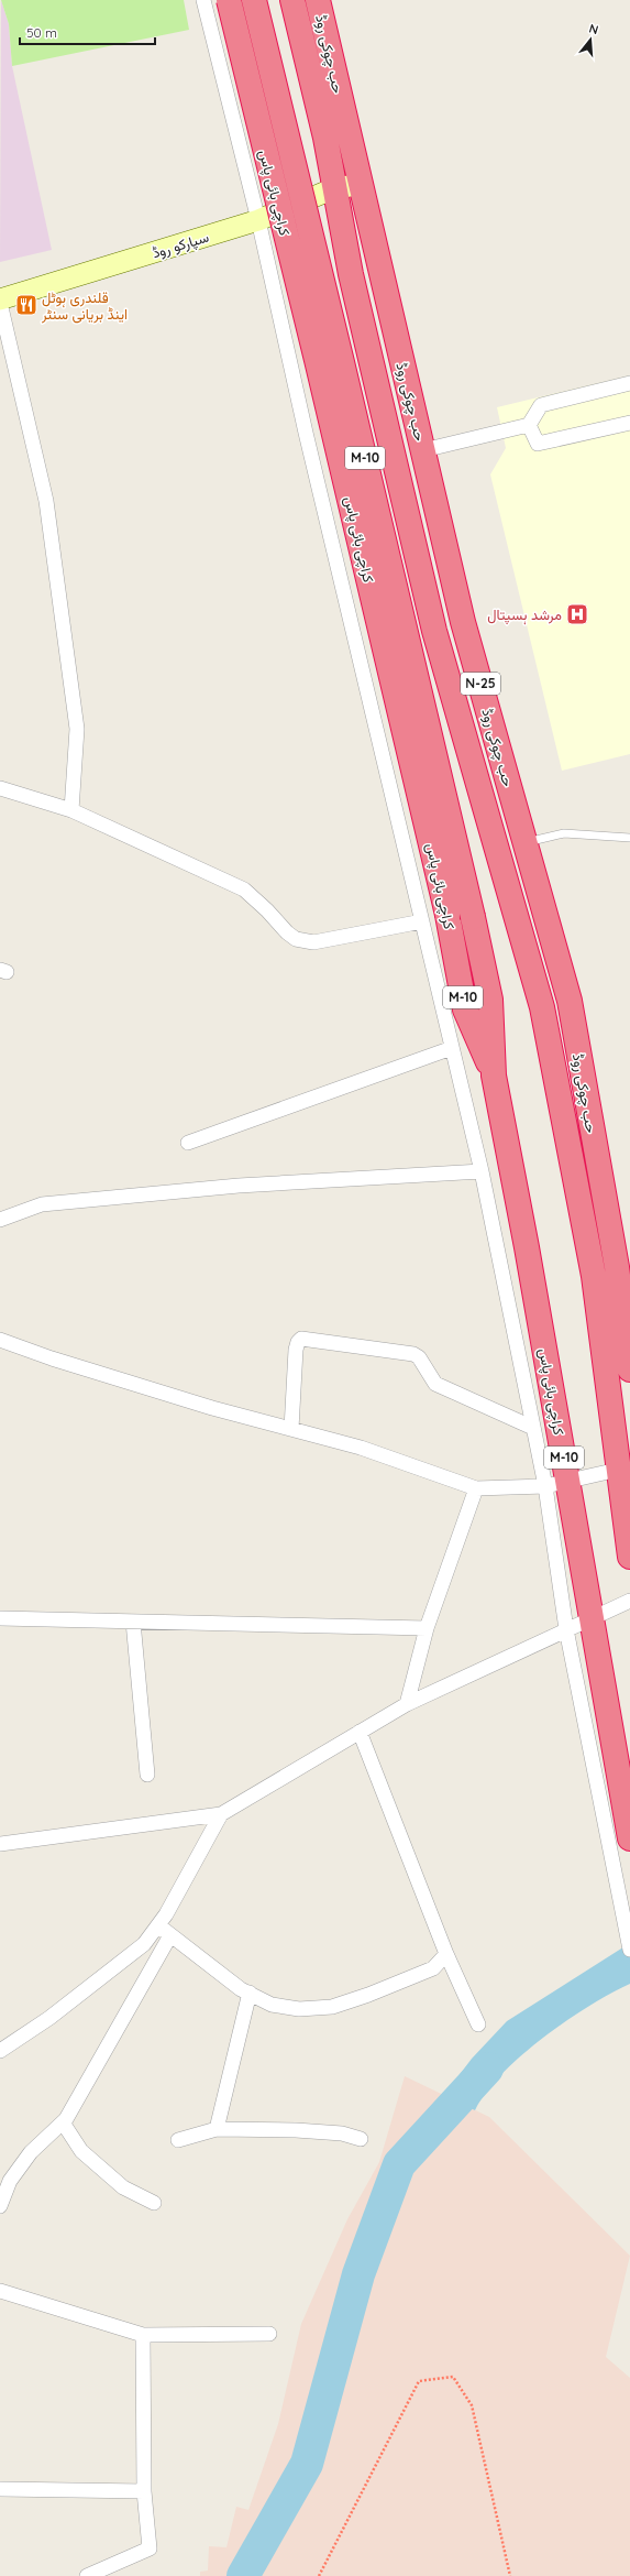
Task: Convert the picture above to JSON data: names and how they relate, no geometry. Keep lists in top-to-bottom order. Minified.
{"streets":{"highway":["حب چوکی روڈ","کراچی بائی پاس","M-10","N-25"],"street":["سپارکو روڈ"]},"crossings":[["حب چوکی روڈ","سپارکو روڈ"]],"places":{"restaurant":["قلندری ہوٹل اینڈ بریانی سنٹر"],"hospital":["مرشد ہسپتال"]},"scale_bar":"50 m","north":"top"}
